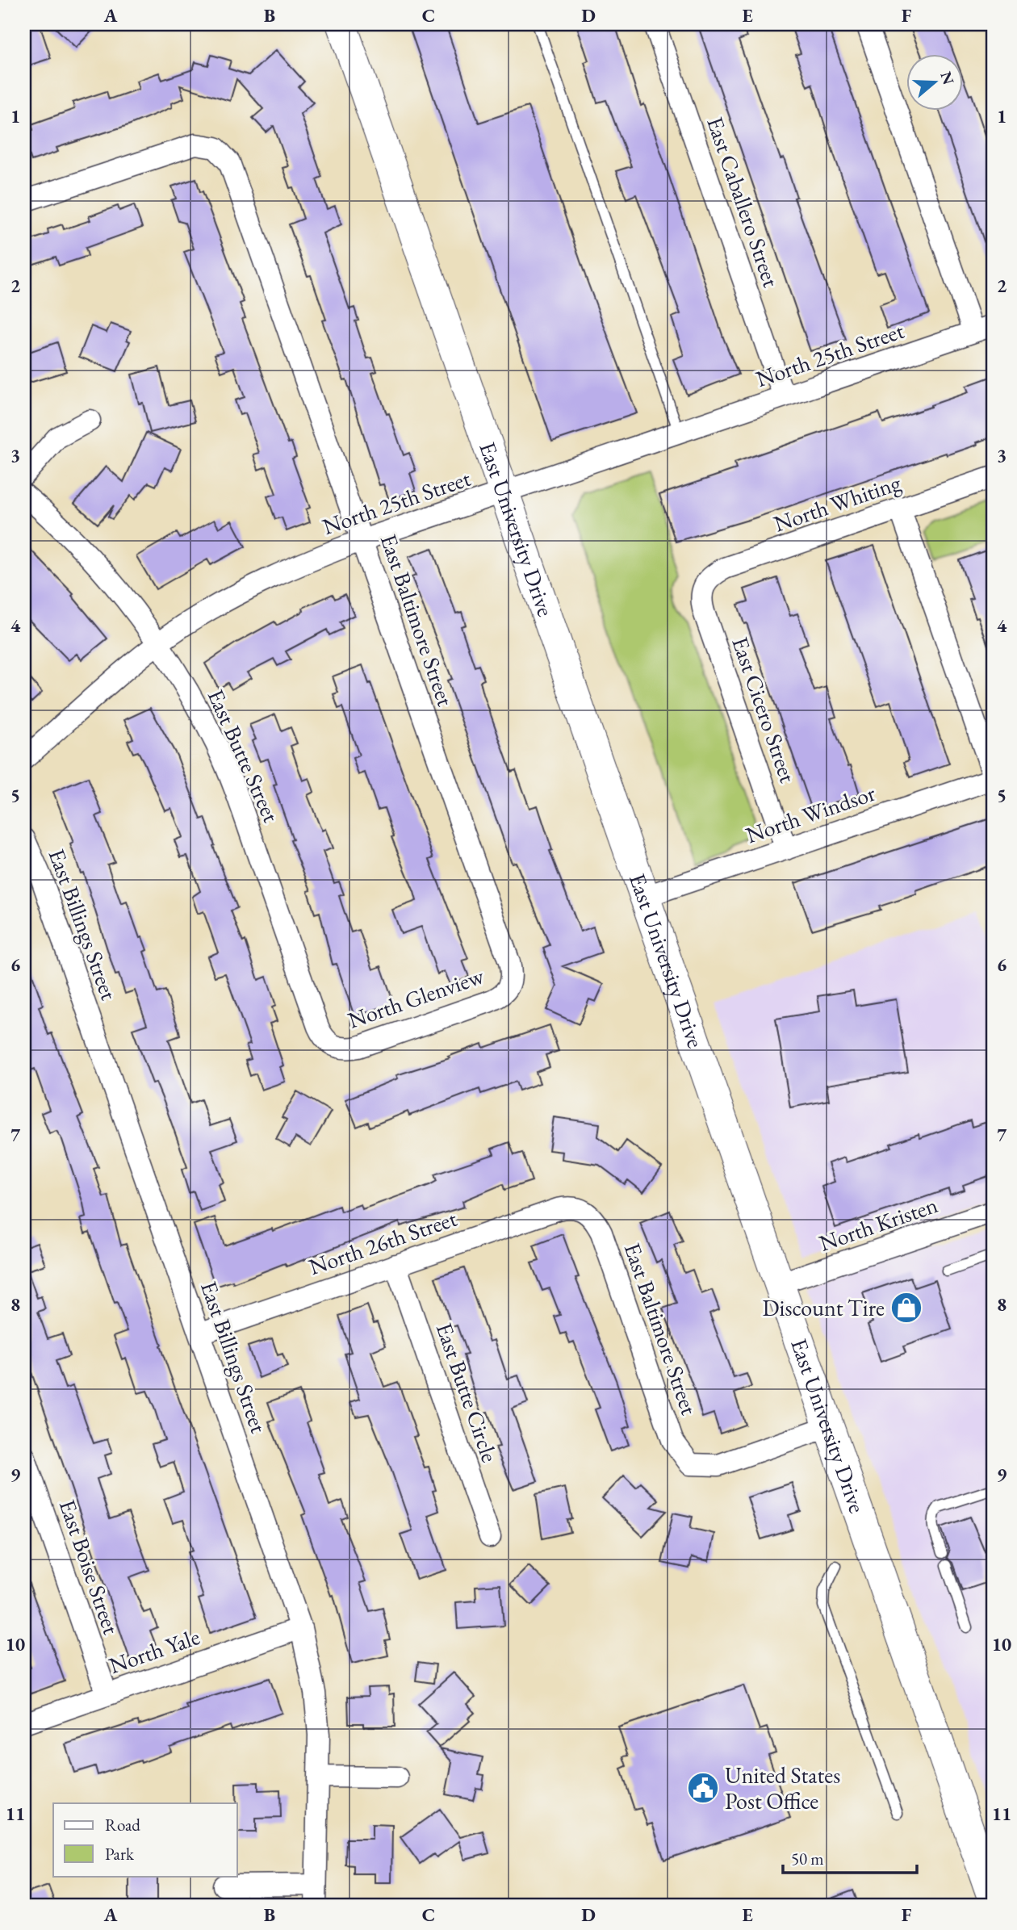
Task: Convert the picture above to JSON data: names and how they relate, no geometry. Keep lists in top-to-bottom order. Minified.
{"streets":{"main road":["East University Drive"],"street":["East Caballero Street","North 25th Street","North Whiting","East Baltimore Street","East Cicero Street","East Butte Street","North Windsor","East Billings Street","North Glenview","North Kristen","North 26th Street","East Butte Circle","East Boise Street","North Yale"]},"crossings":[["East Caballero Street","North 25th Street"],["North 25th Street","East University Drive"],["North 25th Street","East Baltimore Street"],["North 25th Street","East Butte Street"],["North Whiting","East Cicero Street"],["East University Drive","East Baltimore Street"],["East University Drive","North Windsor"],["East University Drive","North Kristen"],["East Baltimore Street","North Glenview"],["East Baltimore Street","North 26th Street"],["East Cicero Street","North Windsor"],["East Butte Street","North Glenview"],["East Billings Street","North 26th Street"],["East Billings Street","North Yale"],["North 26th Street","East Butte Circle"],["East Boise Street","North Yale"]],"places":{"shop":["Discount Tire"],"public building":["United States Post Office"]},"legend":["Road","Park"],"scale_bar":"50 m","north":"right","grid":{"columns":["A","B","C","D","E","F"],"rows":["1","2","3","4","5","6","7","8","9","10","11"]}}
